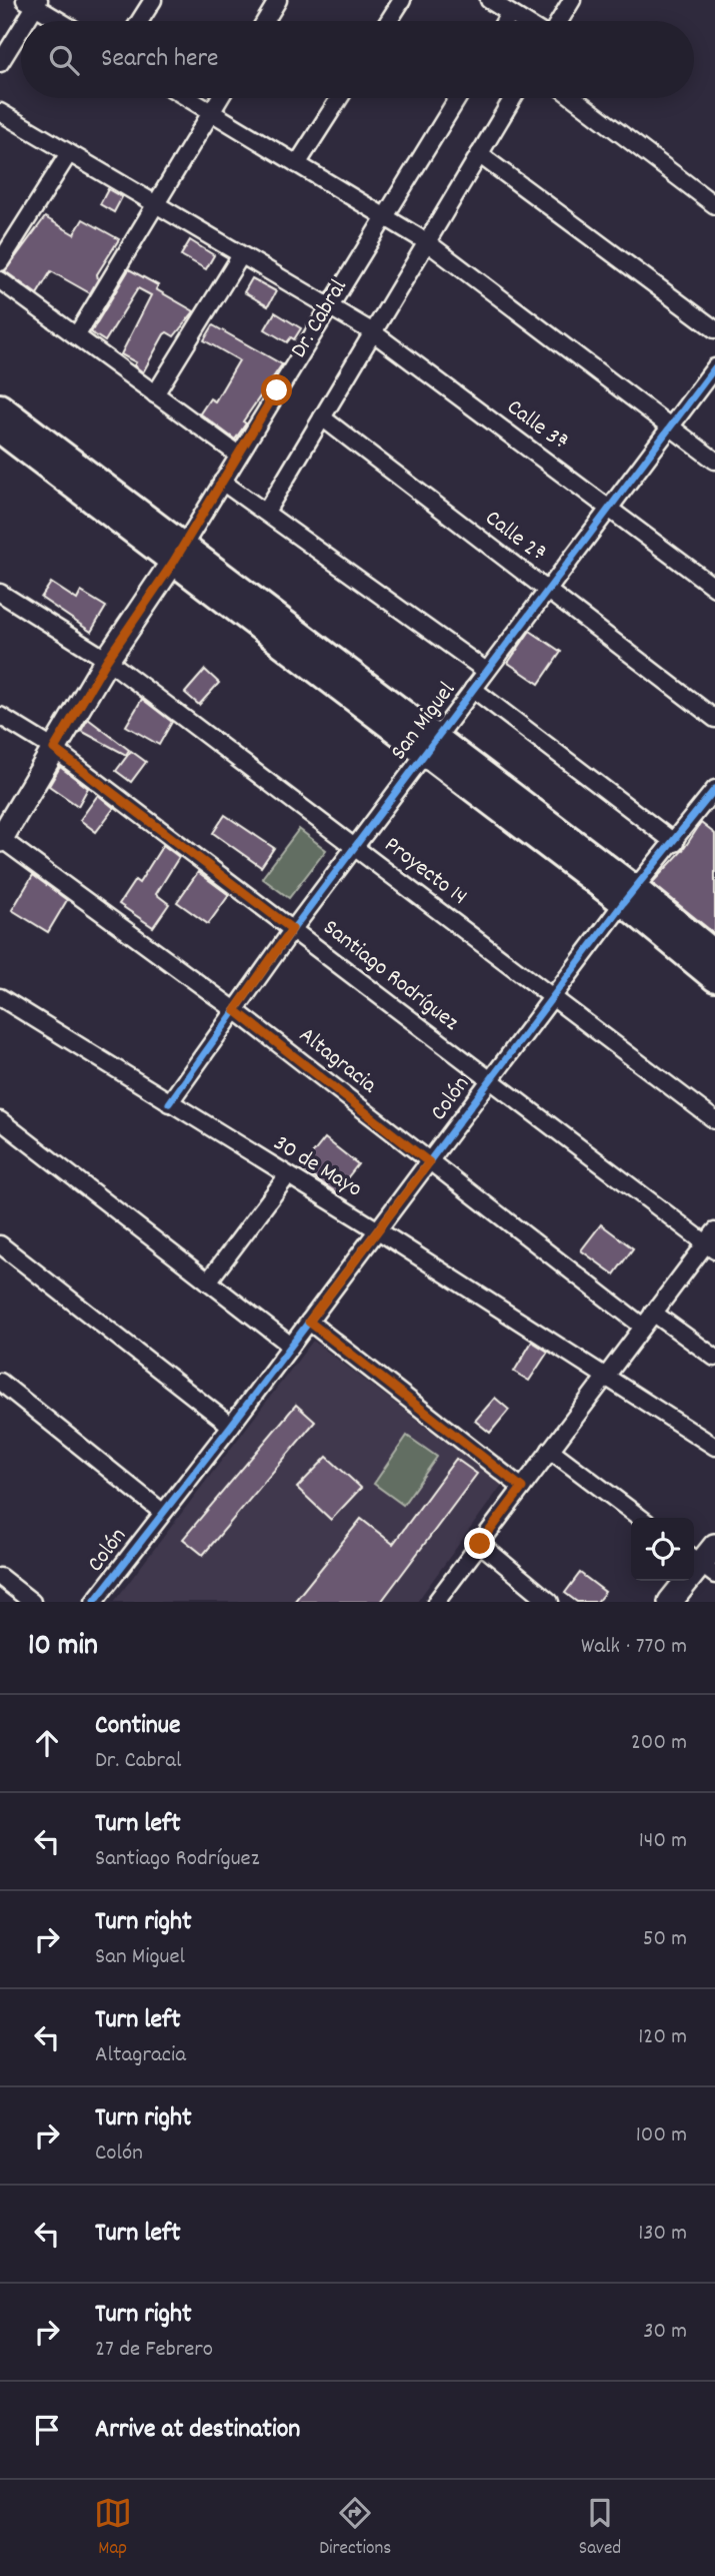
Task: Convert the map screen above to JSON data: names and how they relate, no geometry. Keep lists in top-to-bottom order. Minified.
{"streets":{"street":["Dr. Cabral","Calle 3ª","Calle 2ª","San Miguel","Proyecto 14","Santiago Rodríguez","Altagracia","Colón","30 de Mayo"]},"crossings":[["Dr. Cabral","Calle 3ª"],["Dr. Cabral","Proyecto 14"],["Dr. Cabral","Santiago Rodríguez"],["Dr. Cabral","Altagracia"],["Calle 3ª","San Miguel"],["Calle 2ª","San Miguel"],["San Miguel","Proyecto 14"],["San Miguel","Santiago Rodríguez"],["San Miguel","Altagracia"],["San Miguel","30 de Mayo"],["Proyecto 14","Colón"],["Santiago Rodríguez","Colón"],["Altagracia","Colón"],["Colón","30 de Mayo"]],"page":{"search":"Search here","heading":["10 min","Walk · 770 m"],"list":[["Continue","Dr. Cabral","200 m"],["Turn left","Santiago Rodríguez","140 m"],["Turn right","San Miguel","50 m"],["Turn left","Altagracia","120 m"],["Turn right","Colón","100 m"],["Turn left","130 m"],["Turn right","27 de Febrero","30 m"],"Arrive at destination"],"nav":["Map","Directions","Saved"]}}
